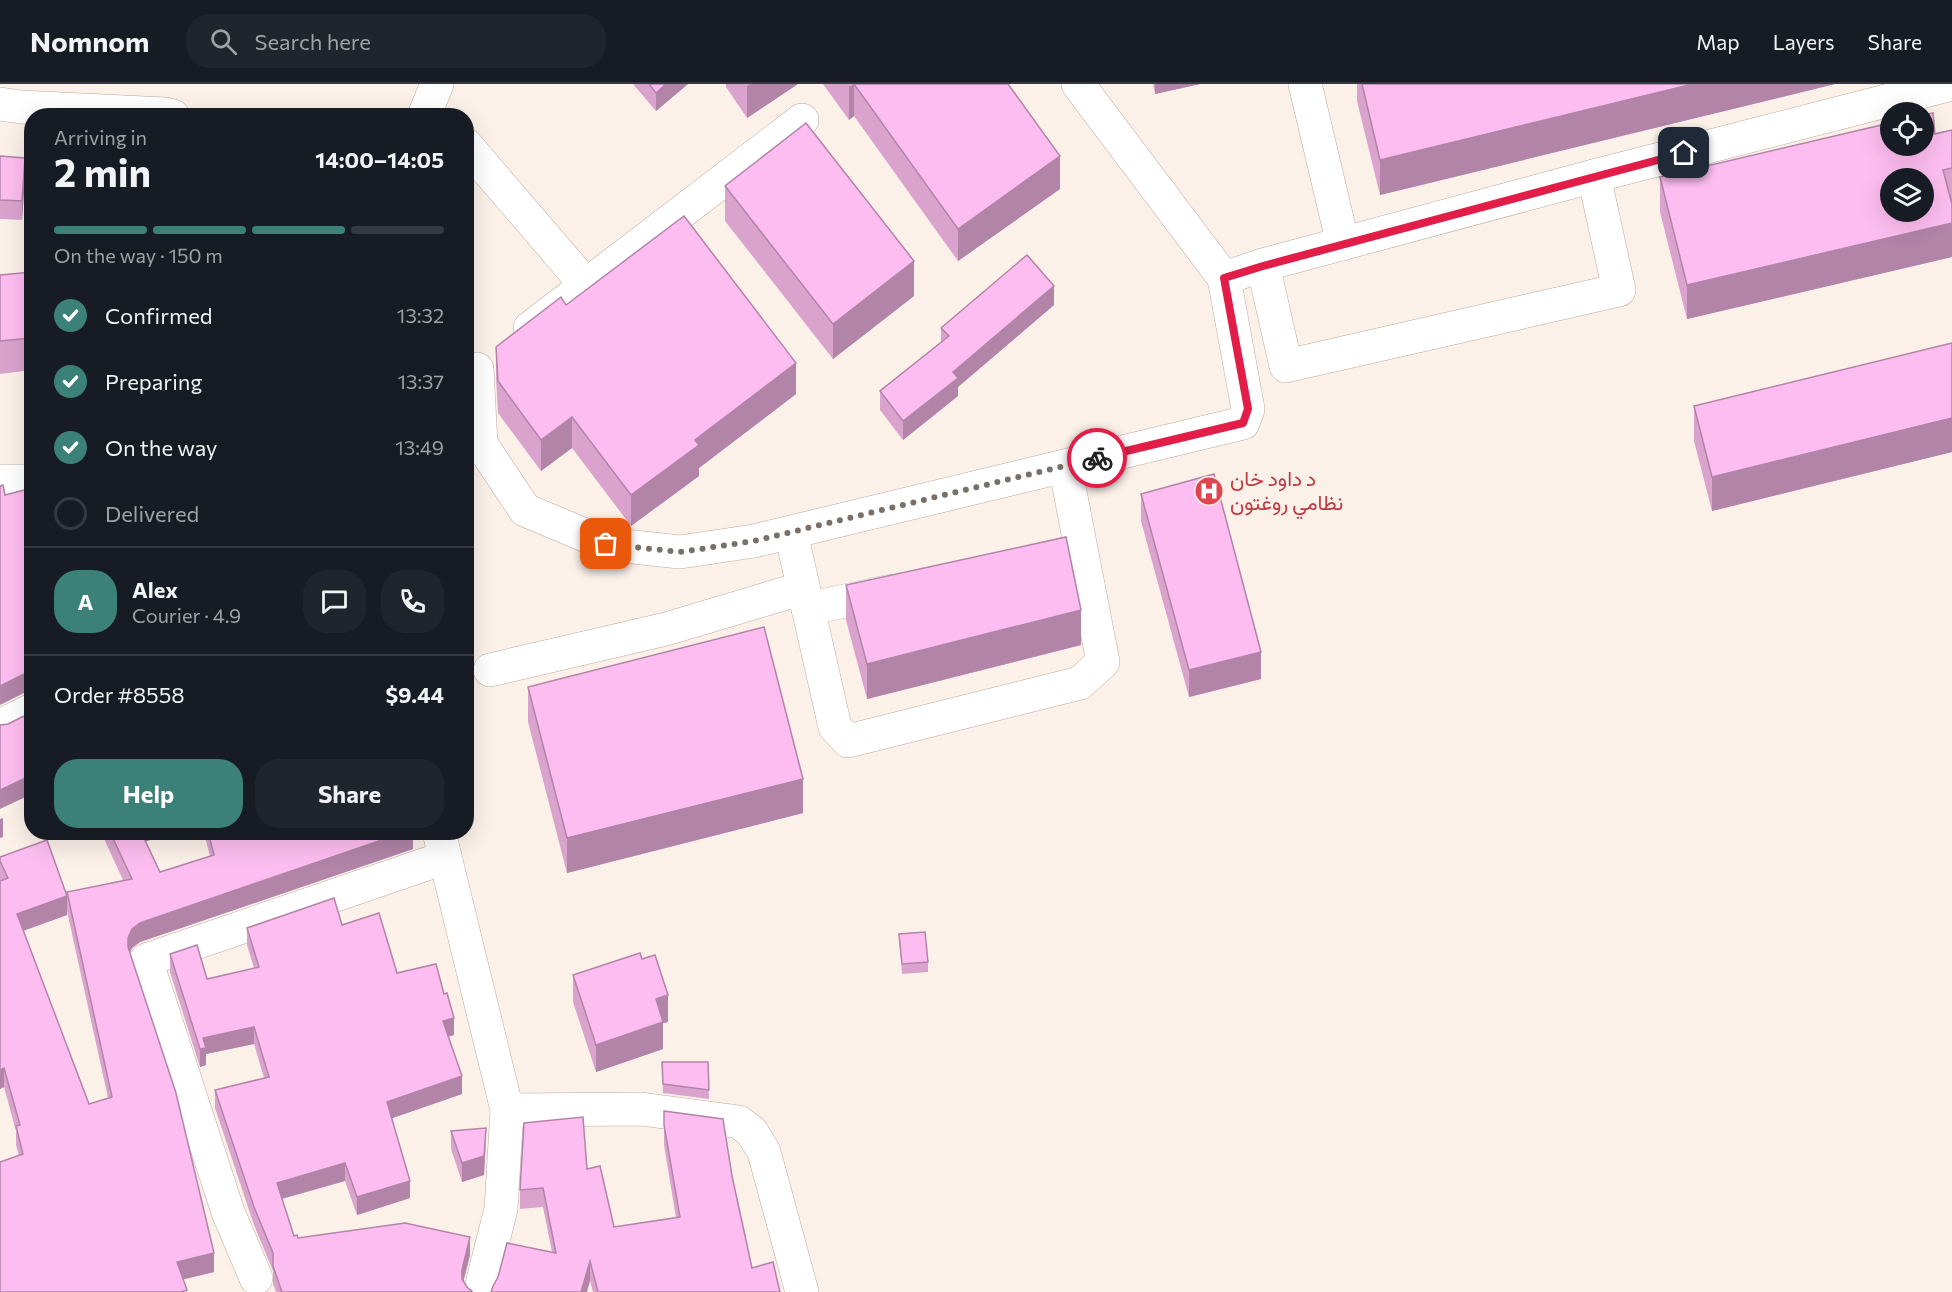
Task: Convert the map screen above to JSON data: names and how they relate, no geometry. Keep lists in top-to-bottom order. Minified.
{"places":{"hospital":["د داود خان نظامي روغتون"]},"page":{"header":"Nomnom","search":"Search here","nav":["Map","Layers","Share"],"heading":["2 min","Arriving in","14:00–14:05"],"panel":["Alex","Courier · 4.9","Order #8558","$9.44"],"bar":"On the way · 150 m","list":[["Confirmed","13:32"],["Preparing","13:37"],["On the way","13:49"],"Delivered"],"round":"A","buttons":["Help","Share"]}}
